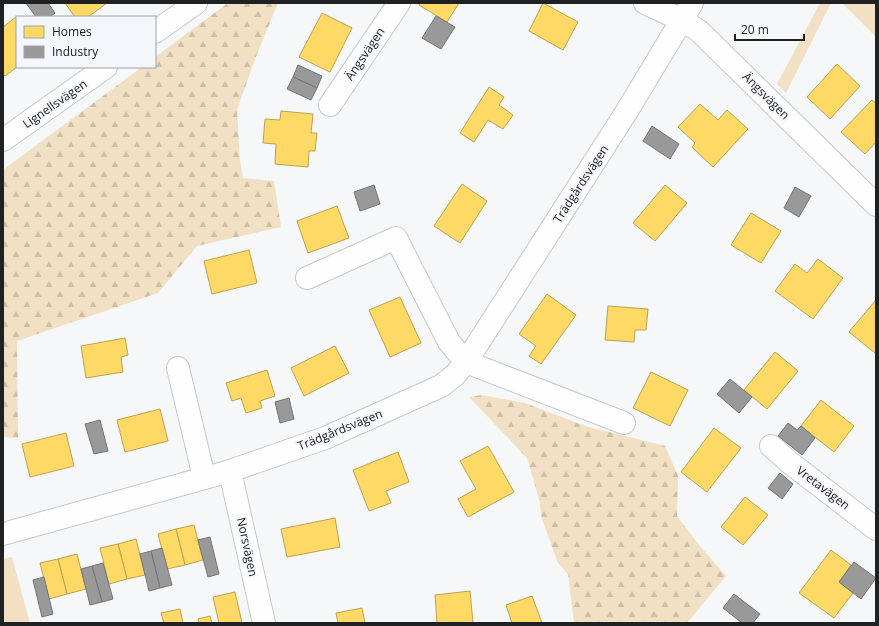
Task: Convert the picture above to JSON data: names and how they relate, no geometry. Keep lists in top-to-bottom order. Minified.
{"streets":{"street":["Ängsvägen","Lignellsvägen","Trädgårdsvägen","Vretavägen","Norsvägen"]},"crossings":[["Ängsvägen","Trädgårdsvägen"],["Trädgårdsvägen","Norsvägen"]],"legend":["Homes","Industry"],"scale_bar":"20 m"}
